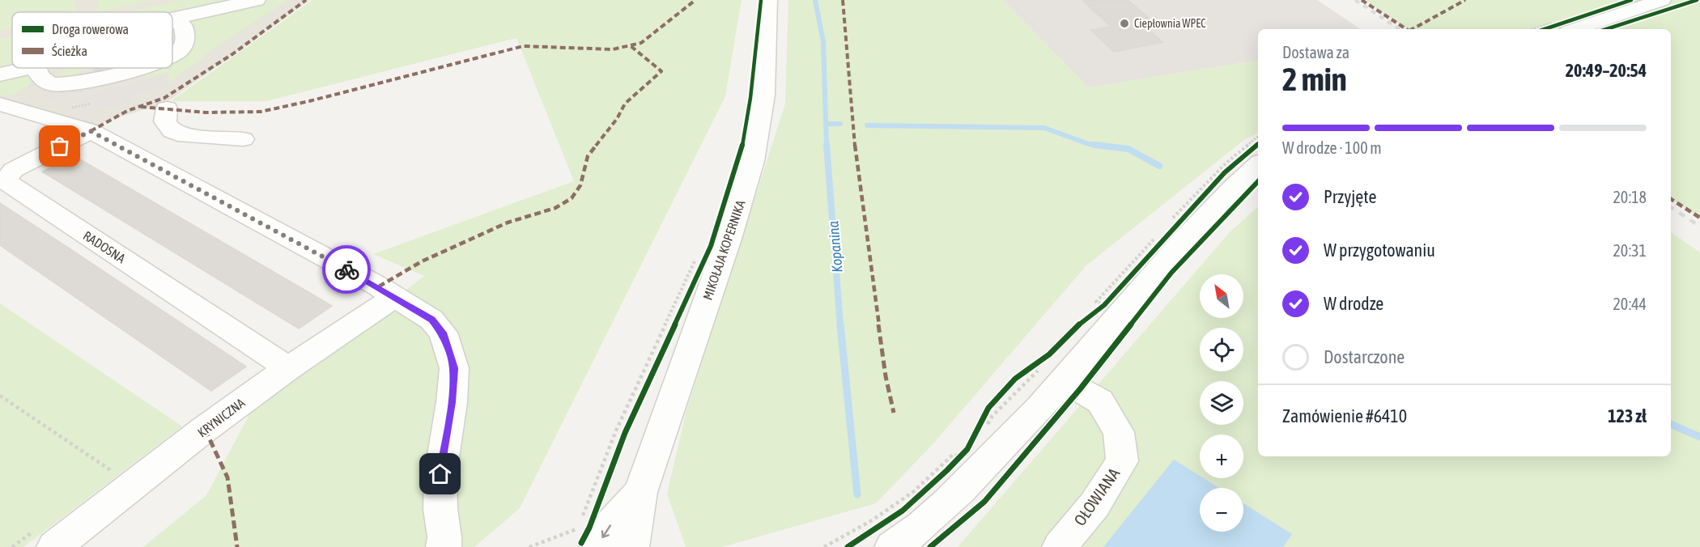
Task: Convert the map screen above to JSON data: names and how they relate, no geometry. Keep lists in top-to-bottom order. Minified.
{"streets":{"street":["RADOSNA","MIKOŁAJA KOPERNIKA","KRYNICZNA","OŁOWIANA"]},"crossings":[["RADOSNA","KRYNICZNA"]],"water":["Kopanina"],"places":["Ciepłownia WPEC"],"legend":["Droga rowerowa","Ścieżka"],"north":"top left","page":{"heading":["2 min","Dostawa za","20:49–20:54"],"panel":["Zamówienie #6410","123 zł"],"bar":"W drodze · 100 m","list":[["Przyjęte","20:18"],["W przygotowaniu","20:31"],["W drodze","20:44"],"Dostarczone"],"map_buttons":["+","−"]}}
